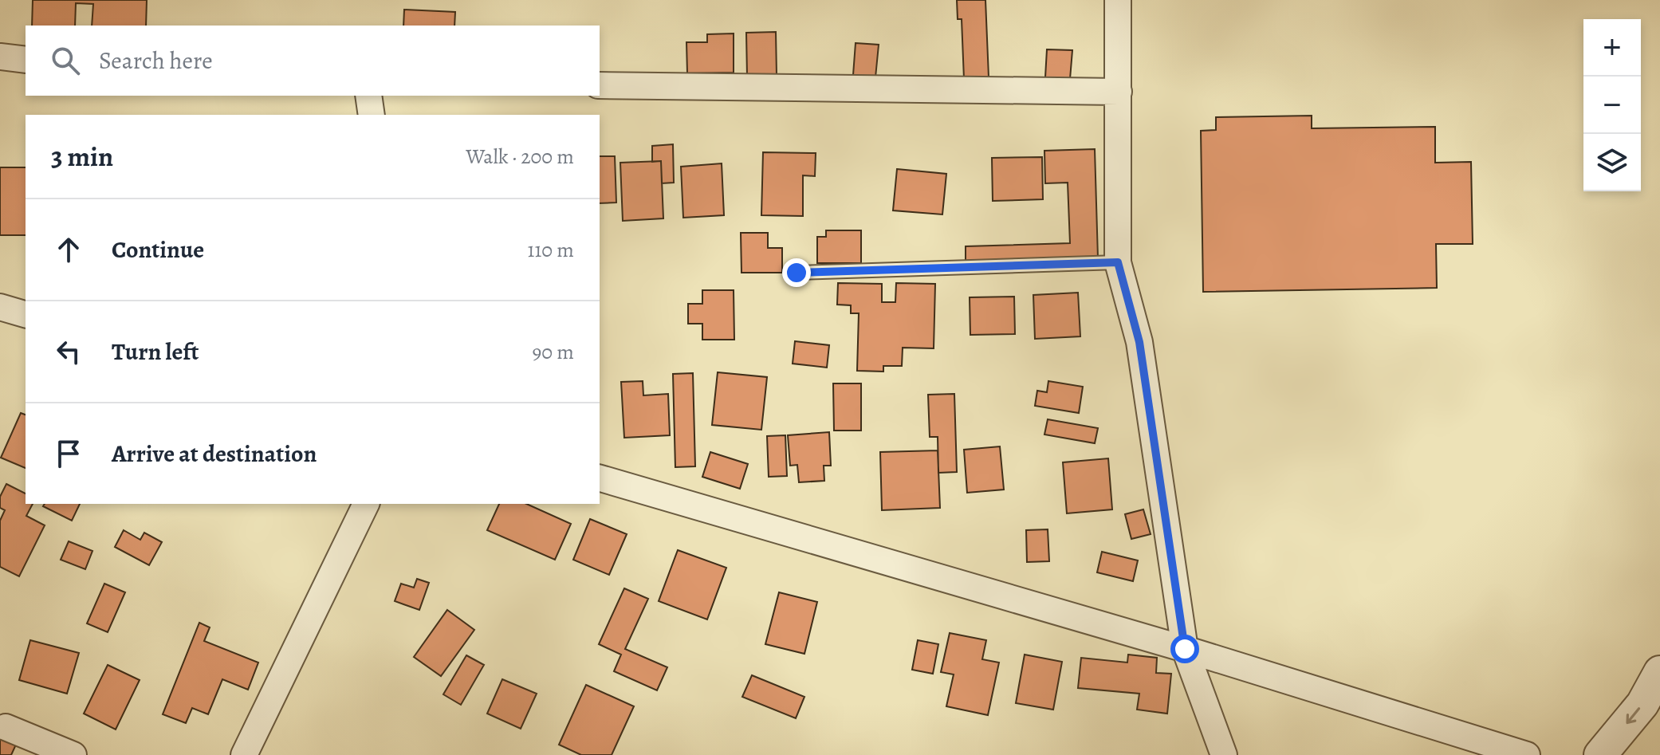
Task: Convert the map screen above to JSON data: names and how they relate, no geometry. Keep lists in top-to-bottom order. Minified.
{"page":{"map_buttons":["+","−"],"search":"Search here","heading":["3 min","Walk · 200 m"],"list":[["Continue","110 m"],["Turn left","90 m"],"Arrive at destination"]}}
